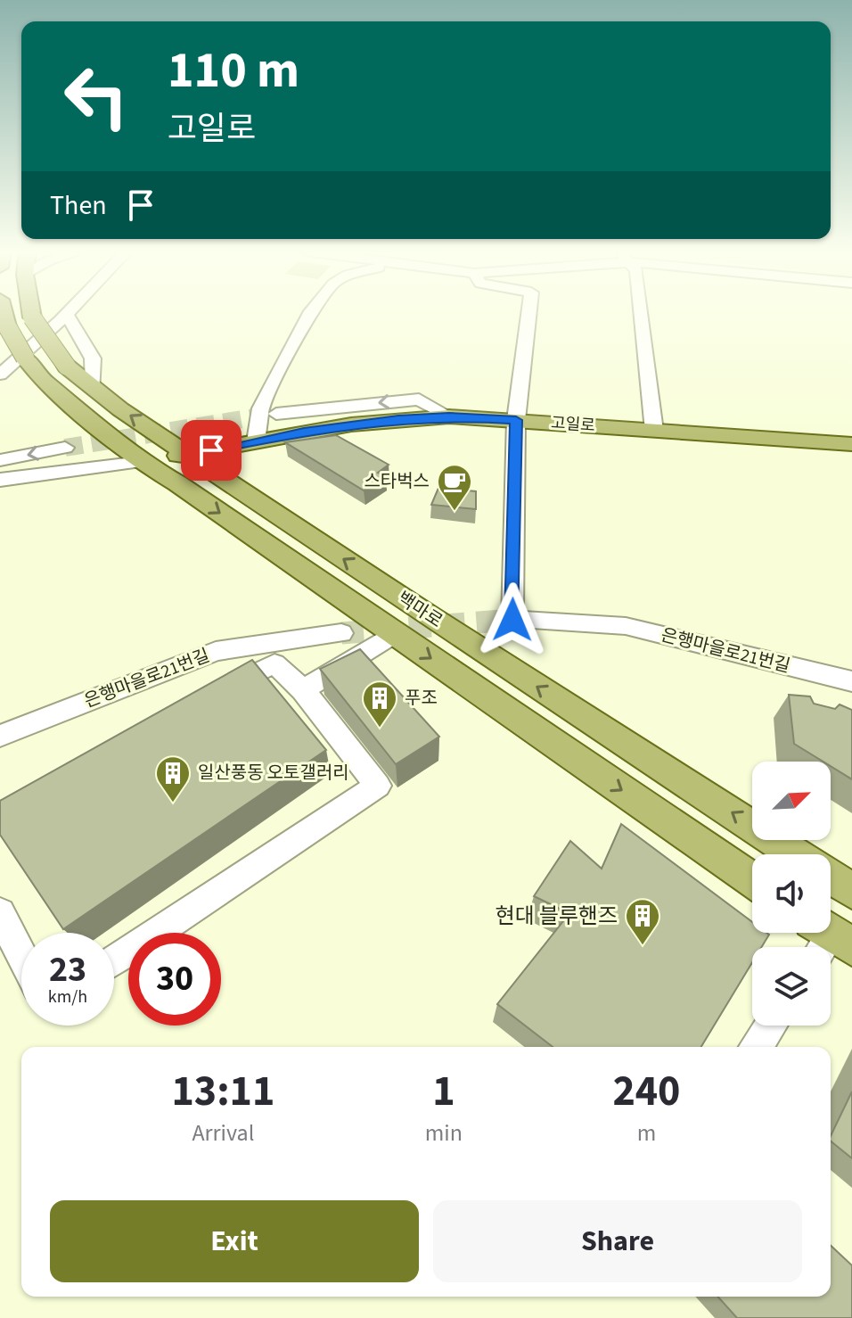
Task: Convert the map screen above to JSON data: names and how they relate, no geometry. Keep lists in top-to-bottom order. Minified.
{"streets":{"main road":["고일로","백마로"],"street":["은행마을로21번길"]},"crossings":[["고일로","백마로"],["고일로","은행마을로21번길"]],"places":{"cafe":["스타벅스"],"building":["푸조","일산풍동 오토갤러리","현대 블루핸즈"]},"north":"top right","page":{"turn":["110 m","고일로"],"then":"Then","speed":"23 km/h","limit":"30","eta":["13:11","Arrival","1","min","240","m"],"buttons":["Exit","Share"]}}
